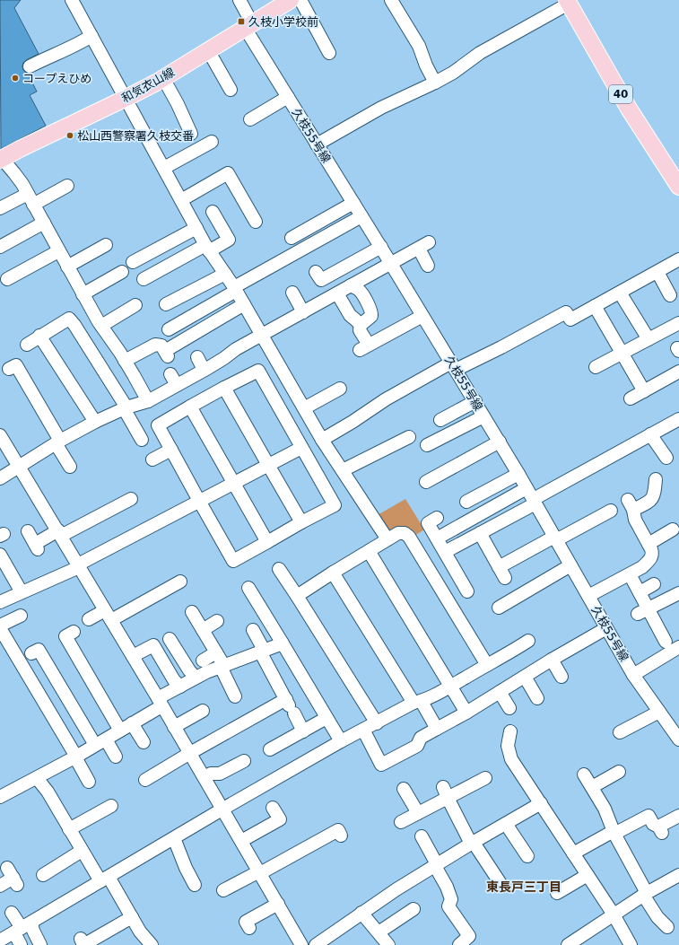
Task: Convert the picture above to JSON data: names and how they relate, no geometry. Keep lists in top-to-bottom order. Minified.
{"streets":{"main road":["和気衣山線","40"],"street":["久枝55号線"]},"crossings":[["和気衣山線","久枝55号線"]],"districts":["東長戸三丁目"],"places":{"transit":["久枝小学校前"],"other":["コープえひめ","松山西警察署久枝交番"]}}
